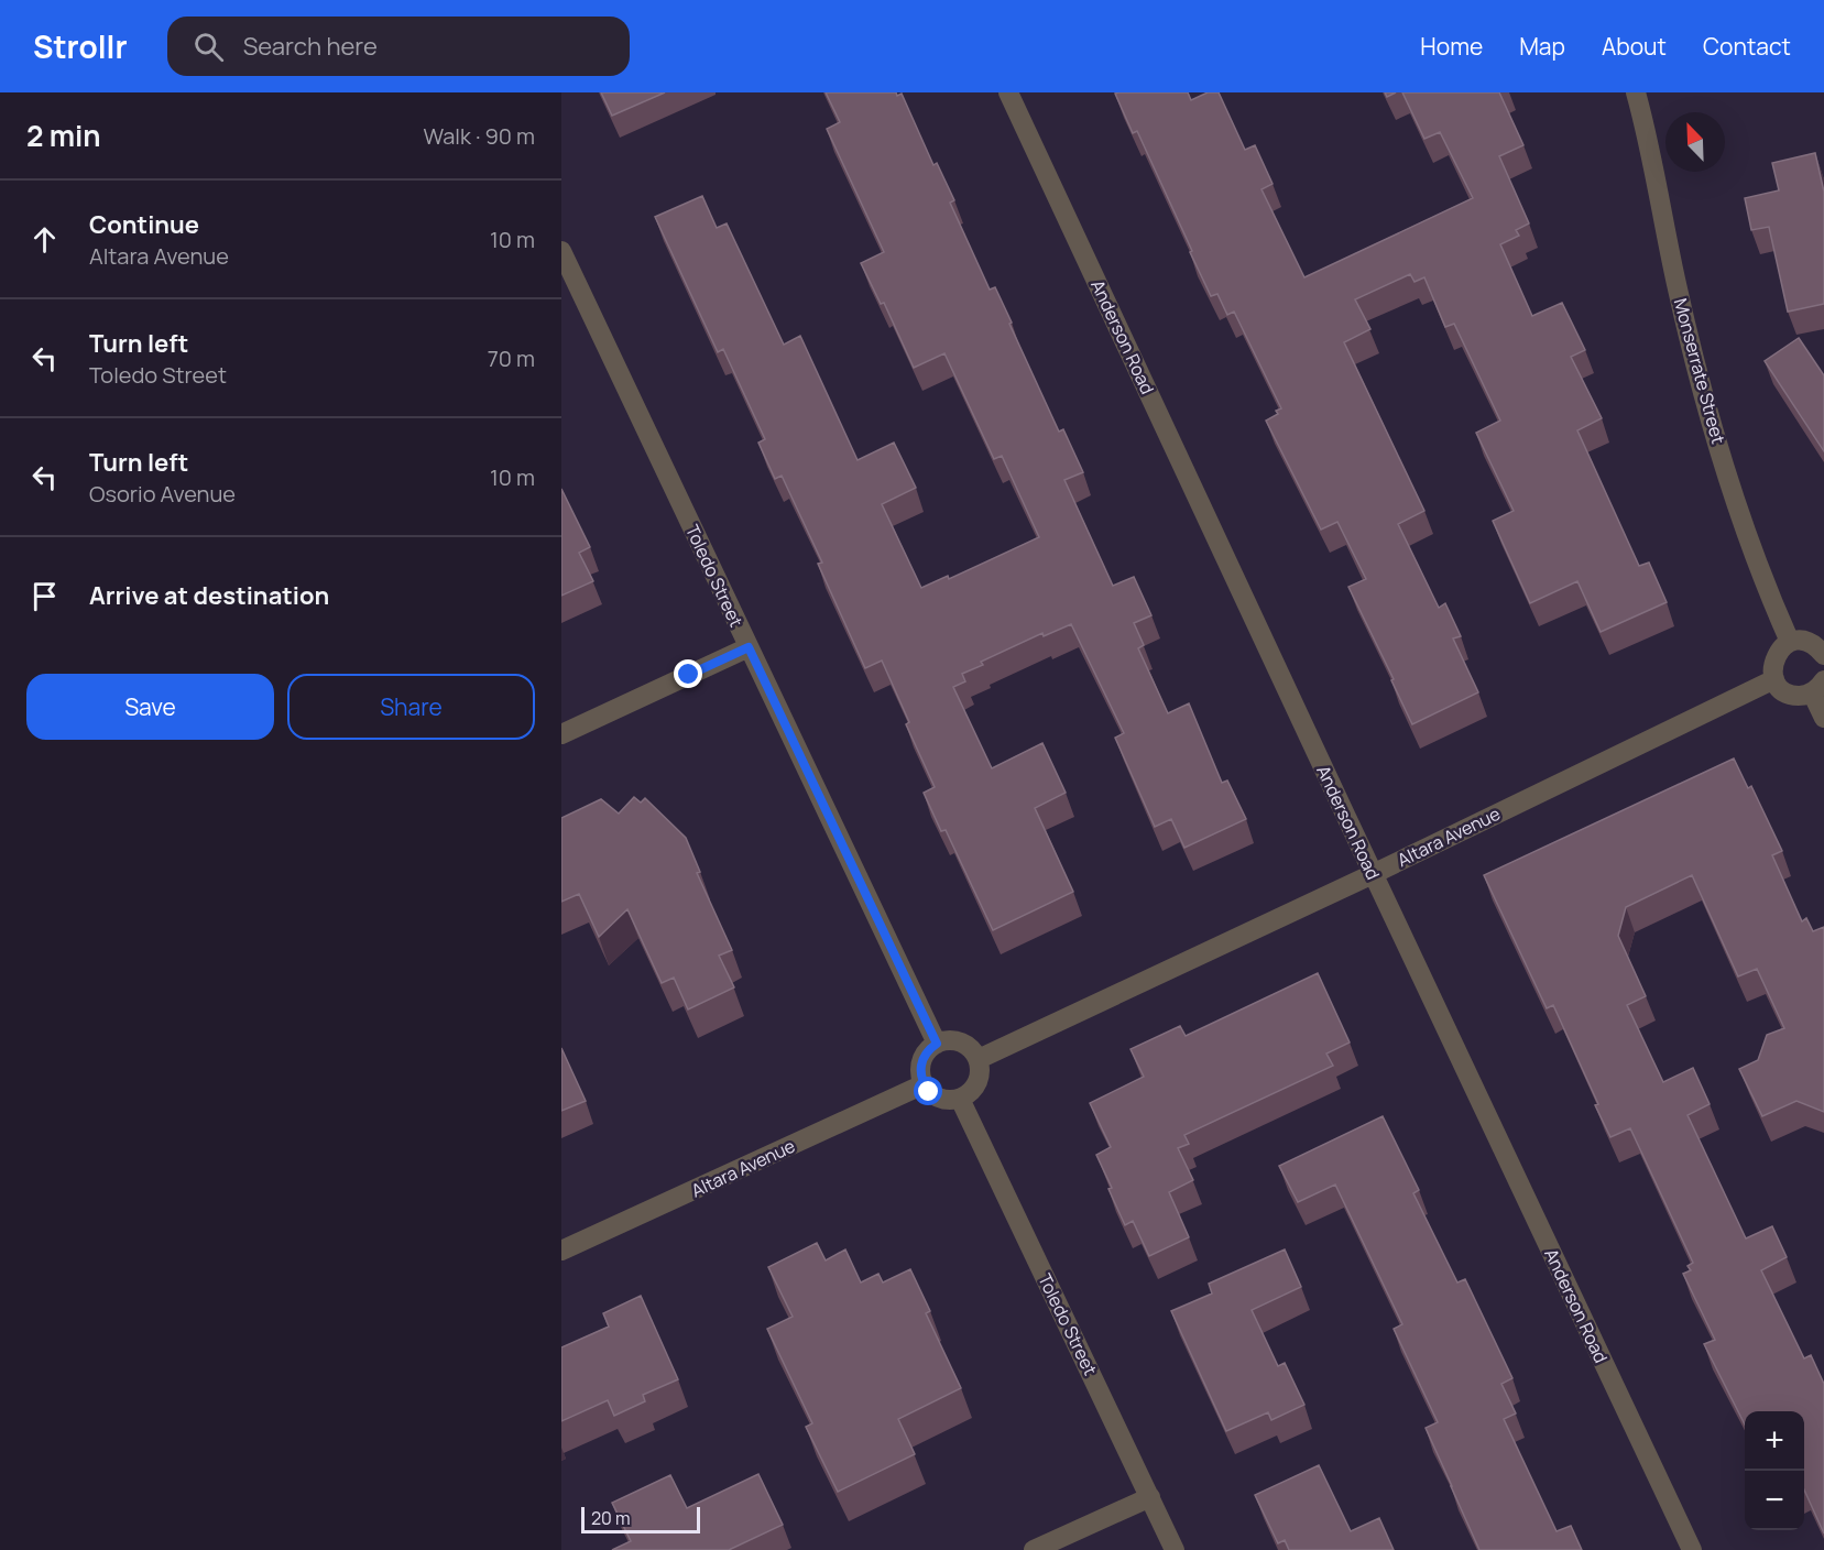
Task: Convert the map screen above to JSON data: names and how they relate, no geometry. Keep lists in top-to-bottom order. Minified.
{"streets":{"street":["Anderson Road","Monserrate Street","Toledo Street","Altara Avenue"]},"crossings":[["Anderson Road","Altara Avenue"],["Toledo Street","Altara Avenue"]],"scale_bar":"20 m","north":"top left","page":{"header":"Strollr","search":"Search here","nav":["Home","Map","About","Contact"],"heading":["2 min","Walk · 90 m"],"list":[["Continue","Altara Avenue","10 m"],["Turn left","Toledo Street","70 m"],["Turn left","Osorio Avenue","10 m"],"Arrive at destination"],"buttons":["Save","Share"],"map_buttons":["+","−"],"scale":"20 m"}}
